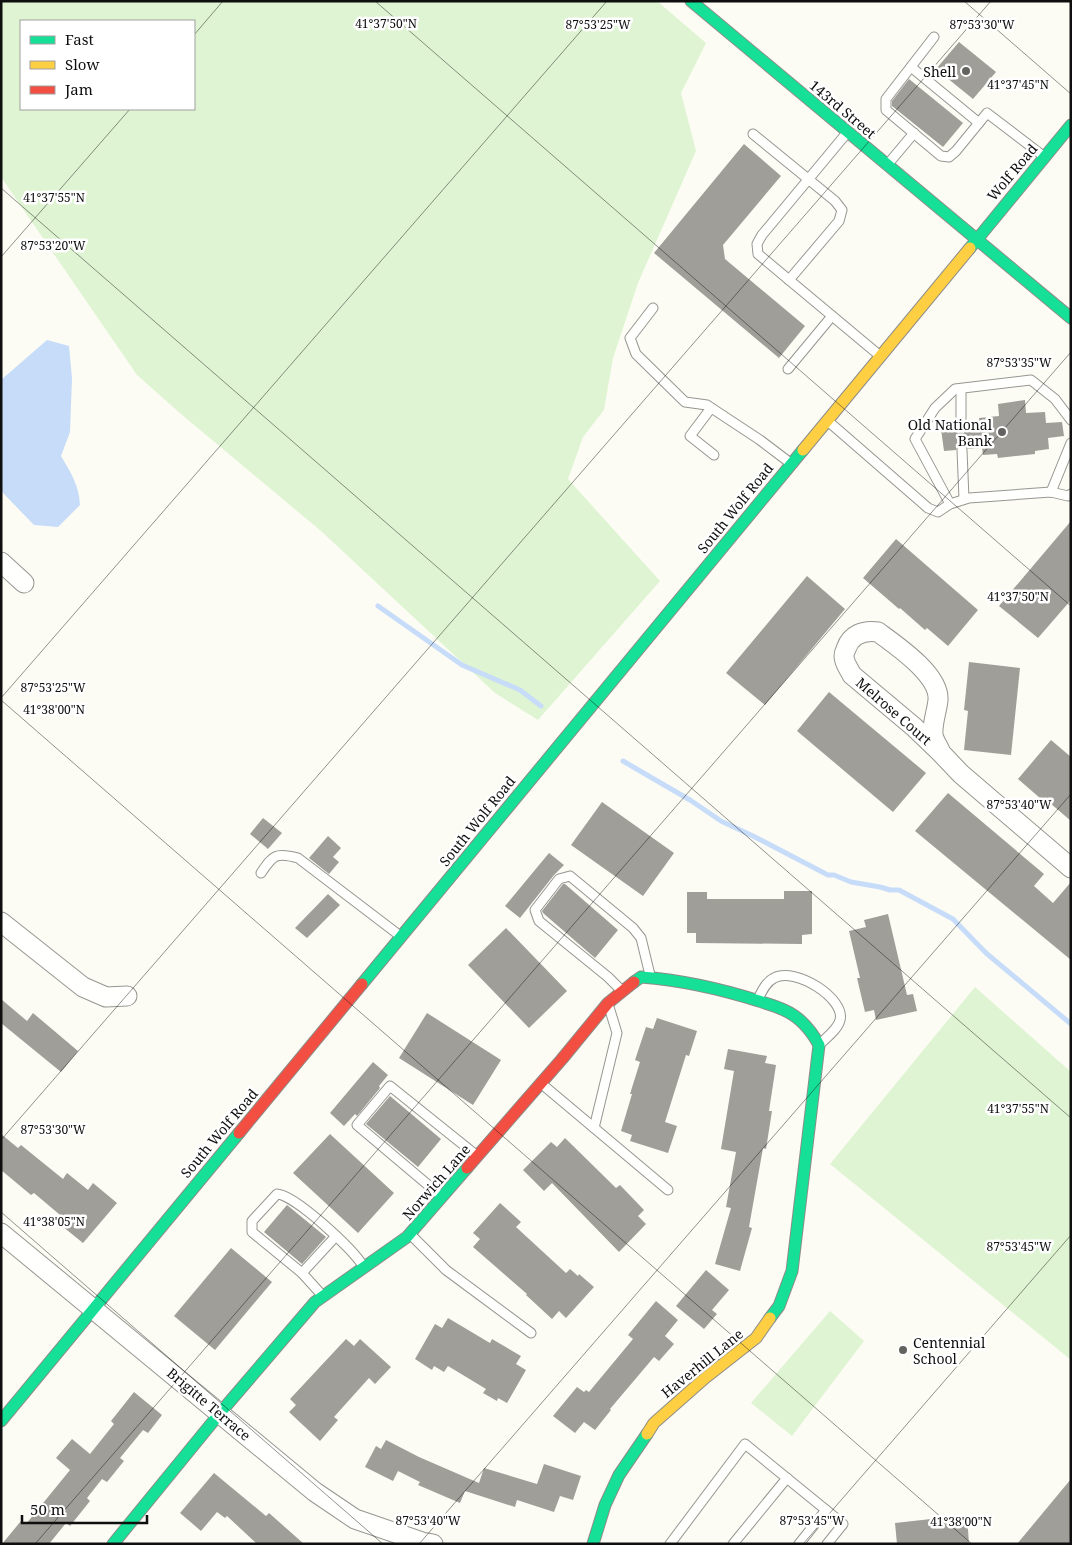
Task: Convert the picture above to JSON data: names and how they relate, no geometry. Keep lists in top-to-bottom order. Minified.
{"streets":{"main road":["143rd Street","Wolf Road","South Wolf Road","Norwich Lane","Haverhill Lane"],"street":["Melrose Court","Brigitte Terrace"]},"crossings":[["143rd Street","Wolf Road"],["143rd Street","South Wolf Road"],["Wolf Road","South Wolf Road"],["South Wolf Road","Brigitte Terrace"],["Norwich Lane","Haverhill Lane"],["Norwich Lane","Brigitte Terrace"]],"places":["Shell","Old National Bank","Centennial School"],"legend":["Fast","Slow","Jam"],"scale_bar":"50 m","coordinates":["41°37'50\"N","87°53'25\"W","87°53'30\"W","41°37'45\"N","41°37'55\"N","87°53'20\"W","87°53'35\"W","41°38'00\"N","87°53'40\"W","41°38'05\"N","87°53'45\"W"]}
